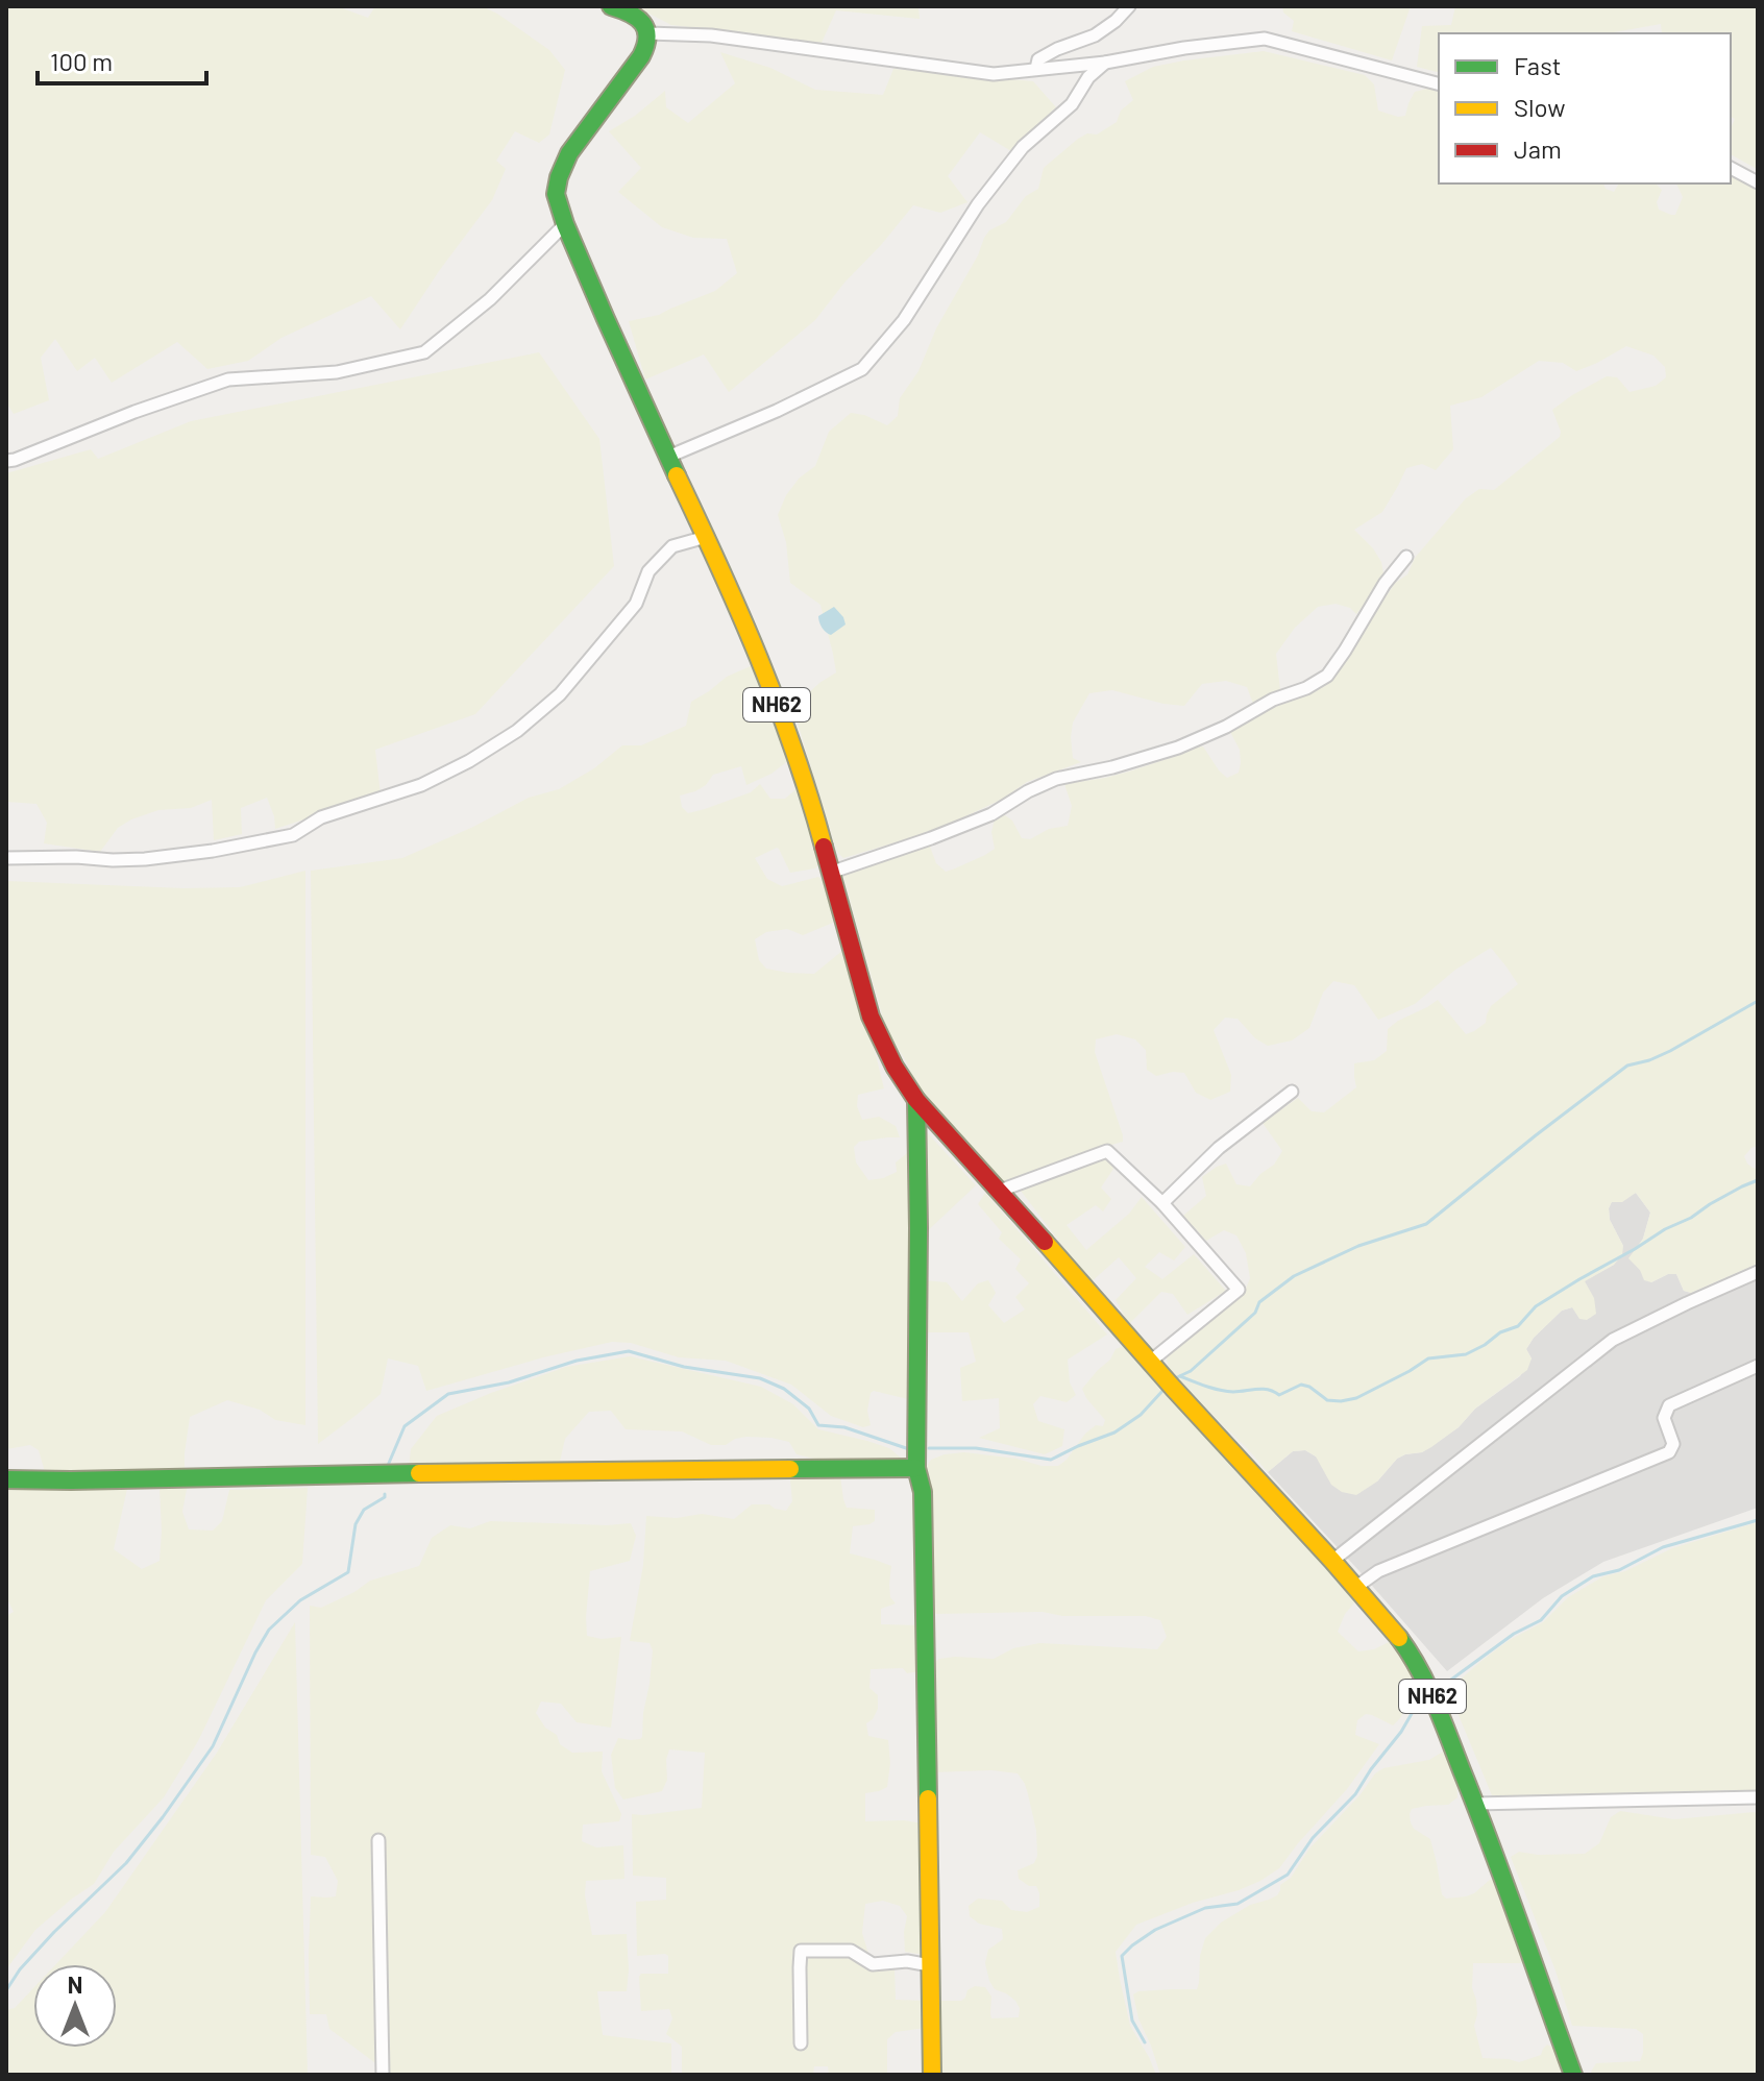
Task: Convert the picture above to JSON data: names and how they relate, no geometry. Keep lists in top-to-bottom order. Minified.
{"streets":{"main road":["NH62"]},"legend":["Fast","Slow","Jam"],"scale_bar":"100 m","north":"top"}
